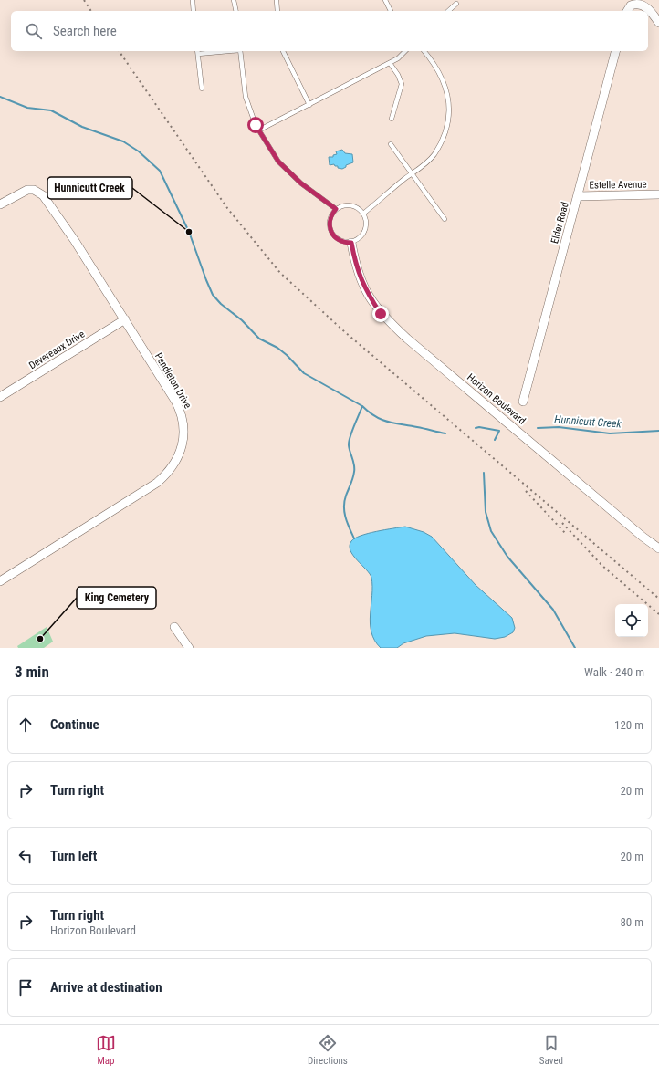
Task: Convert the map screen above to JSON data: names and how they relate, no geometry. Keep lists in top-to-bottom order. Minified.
{"streets":{"street":["Estelle Avenue","Elder Road","Devereaux Drive","Pendleton Drive","Horizon Boulevard"]},"crossings":[["Estelle Avenue","Elder Road"],["Devereaux Drive","Pendleton Drive"]],"water":["Hunnicutt Creek"],"places":["Hunnicutt Creek","King Cemetery"],"page":{"search":"Search here","heading":["3 min","Walk · 240 m"],"list":[["Continue","120 m"],["Turn right","20 m"],["Turn left","20 m"],["Turn right","Horizon Boulevard","80 m"],"Arrive at destination"],"nav":["Map","Directions","Saved"]}}
